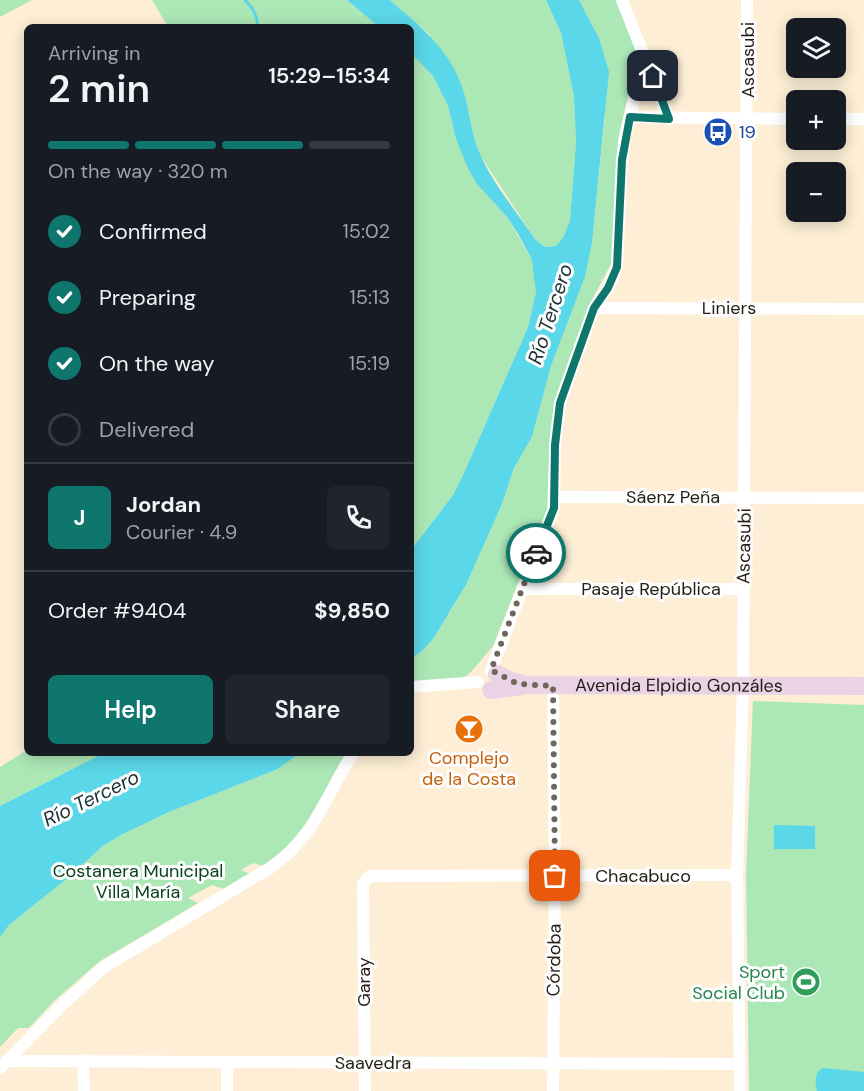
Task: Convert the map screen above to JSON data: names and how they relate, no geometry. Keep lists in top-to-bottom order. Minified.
{"streets":{"main road":["Avenida Elpidio Gonzáles"],"street":["Ascasubi","Liniers","Sáenz Peña","Pasaje República","Chacabuco","Córdoba","Garay","Saavedra"]},"crossings":[["Ascasubi","Liniers"],["Ascasubi","Sáenz Peña"],["Ascasubi","Pasaje República"],["Ascasubi","Avenida Elpidio Gonzáles"],["Ascasubi","Chacabuco"],["Ascasubi","Saavedra"],["Avenida Elpidio Gonzáles","Córdoba"],["Chacabuco","Córdoba"],["Chacabuco","Garay"],["Córdoba","Saavedra"],["Garay","Saavedra"]],"water":["Río Tercero"],"parks":["Costanera Municipal Villa María"],"places":{"bus stop":["19"],"bar":["Complejo de la Costa"],"sports":["Sport Social Club"]},"page":{"map_buttons":["+","−"],"heading":["2 min","Arriving in","15:29–15:34"],"panel":["Jordan","Courier · 4.9","Order #9404","$9,850"],"bar":"On the way · 320 m","list":[["Confirmed","15:02"],["Preparing","15:13"],["On the way","15:19"],"Delivered"],"round":"J","buttons":["Help","Share"]}}
